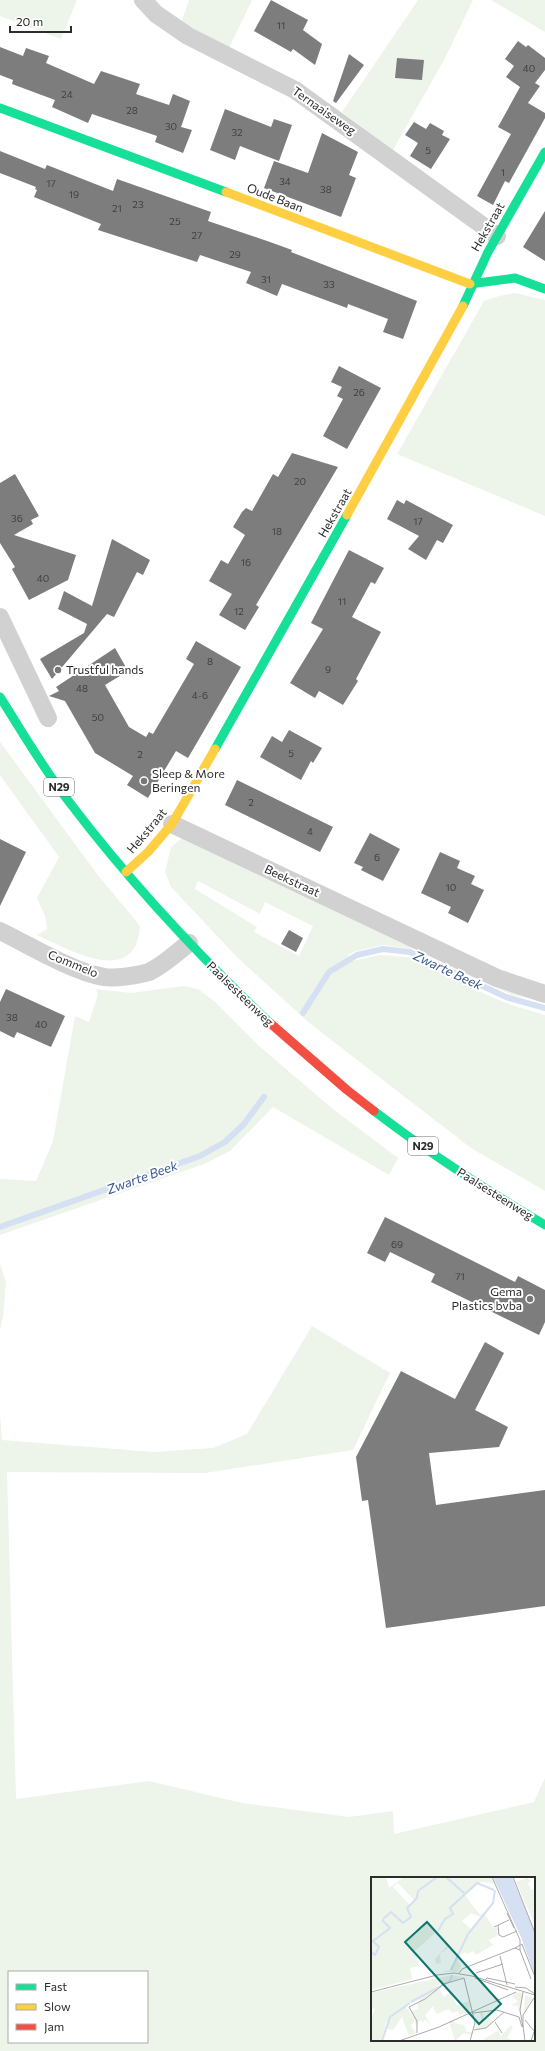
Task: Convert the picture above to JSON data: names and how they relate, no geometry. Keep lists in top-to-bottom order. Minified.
{"streets":{"street":["Ternaaiseweg","Oude Baan","Hekstraat","N29","Beekstraat","Commelo","Paalsesteenweg"]},"crossings":[["Ternaaiseweg","Hekstraat"],["Oude Baan","Hekstraat"],["Hekstraat","Beekstraat"],["Hekstraat","Paalsesteenweg"],["Commelo","Paalsesteenweg"]],"water":["Zwarte Beek"],"places":["Trustful hands","Sleep & More Beringen","Gema Plastics bvba"],"house_numbers":["11","40","24","28","30","32","5","1","34","17","38","19","23","21","25","27","29","31","33","26","20","36","17","18","16","40","11","12","8","9","48","4-6","50","5","2","2","4","6","10","38","40","69","71"],"legend":["Fast","Slow","Jam"],"scale_bar":"20 m"}
